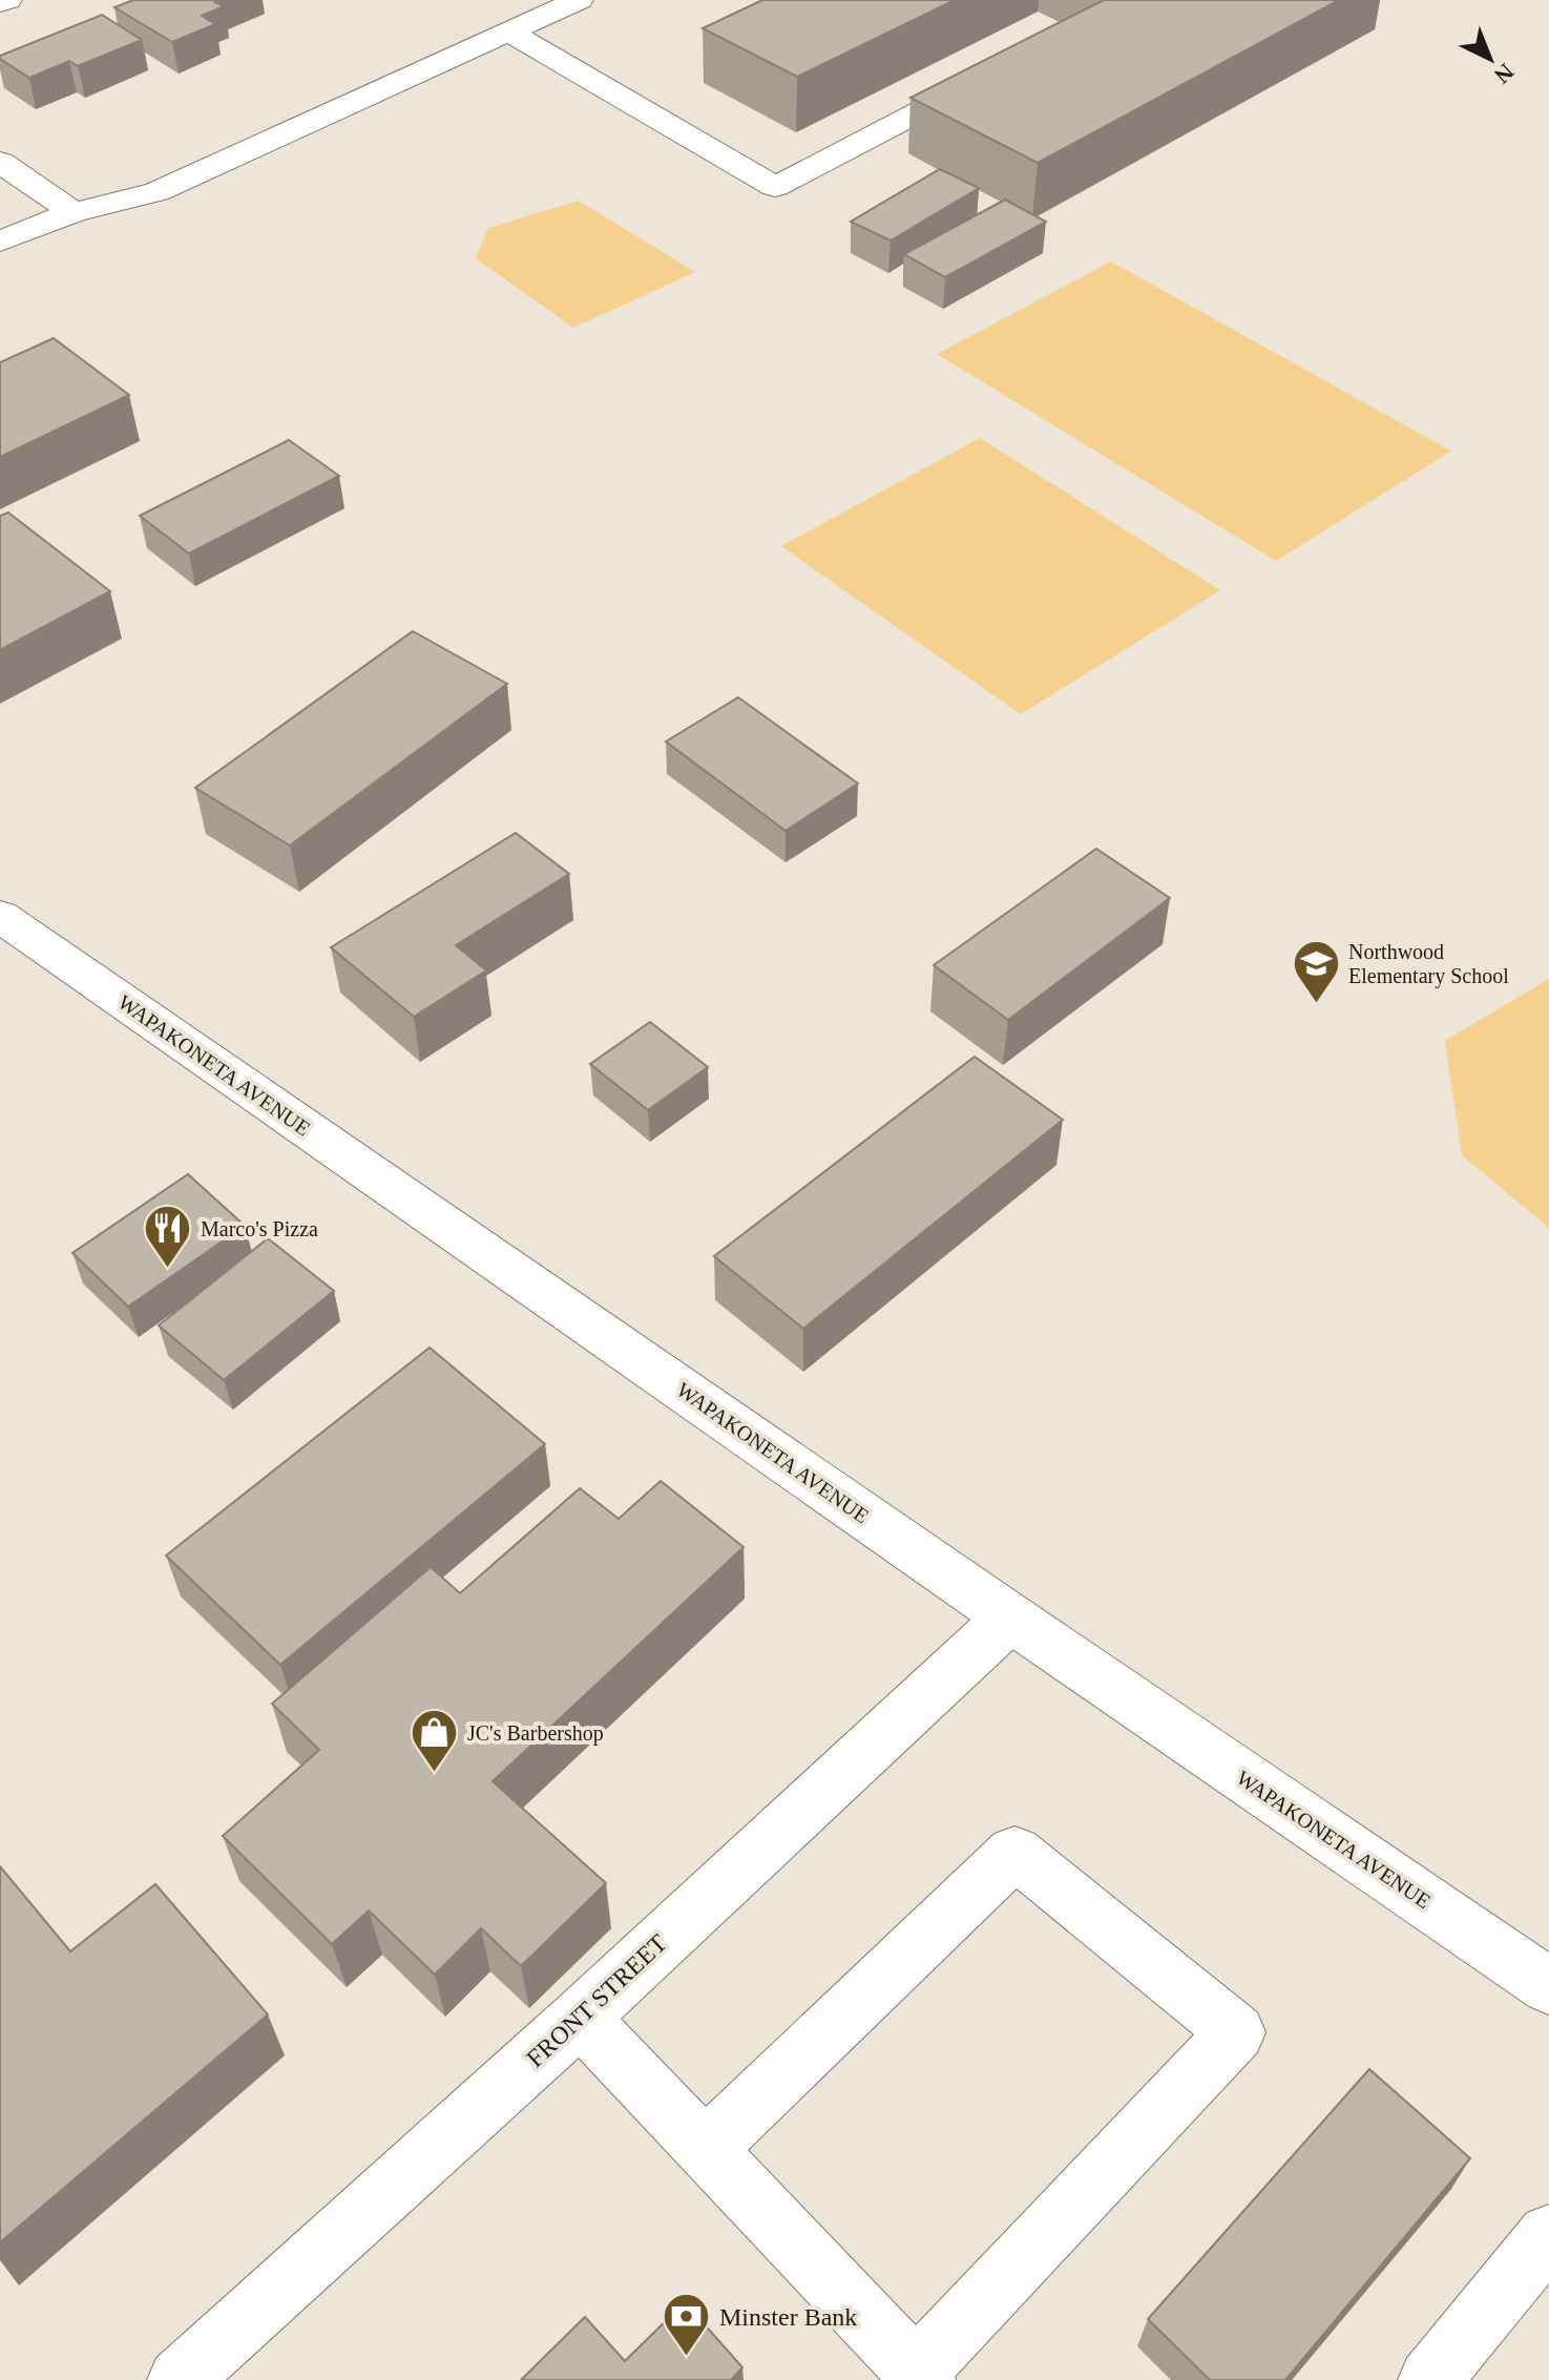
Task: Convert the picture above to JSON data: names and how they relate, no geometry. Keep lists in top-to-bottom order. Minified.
{"streets":{"main road":["WAPAKONETA AVENUE","FRONT STREET"]},"crossings":[["WAPAKONETA AVENUE","FRONT STREET"]],"places":{"school or university":["Northwood Elementary School"],"restaurant":["Marco's Pizza"],"shop":["JC's Barbershop"],"bank":["Minster Bank"]},"north":"bottom right"}
